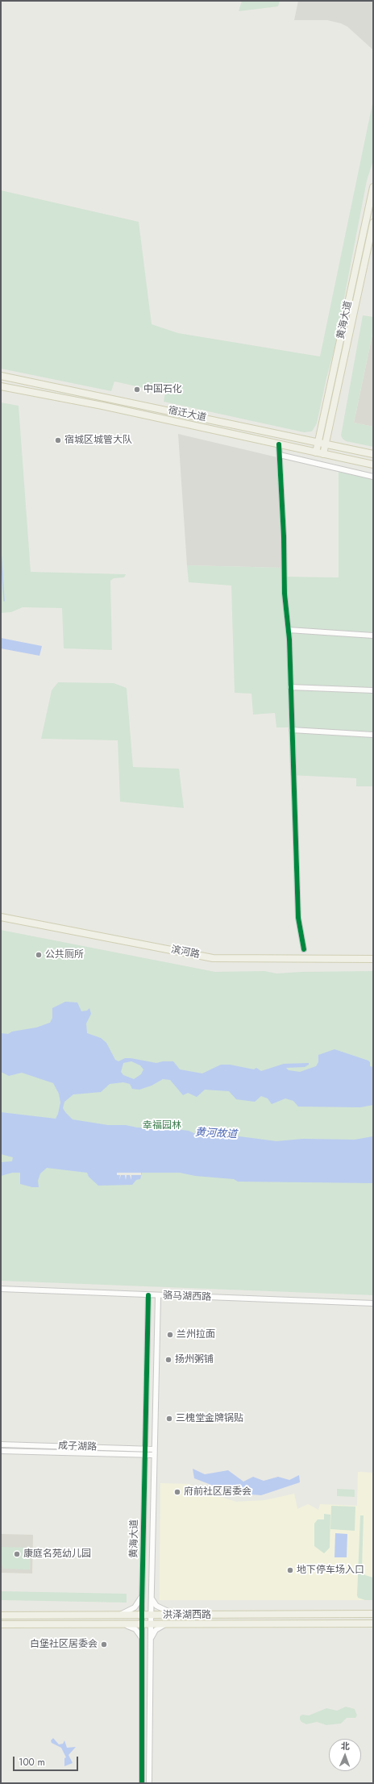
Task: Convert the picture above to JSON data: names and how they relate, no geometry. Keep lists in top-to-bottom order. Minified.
{"streets":{"main road":["黄海大道","宿迁大道","滨河路","洪泽湖西路"],"street":["骆马湖西路","成子湖路"]},"crossings":[["黄海大道","宿迁大道"],["黄海大道","骆马湖西路"],["黄海大道","成子湖路"],["黄海大道","洪泽湖西路"]],"water":["黄河故道"],"parks":["幸福园林"],"places":["中国石化","宿城区城管大队","公共厕所","兰州拉面","扬州粥铺","三槐堂金牌锅贴","府前社区居委会","康庭名苑幼儿园","地下停车场入口","白堡社区居委会"],"scale_bar":"100 m","north":"top"}
